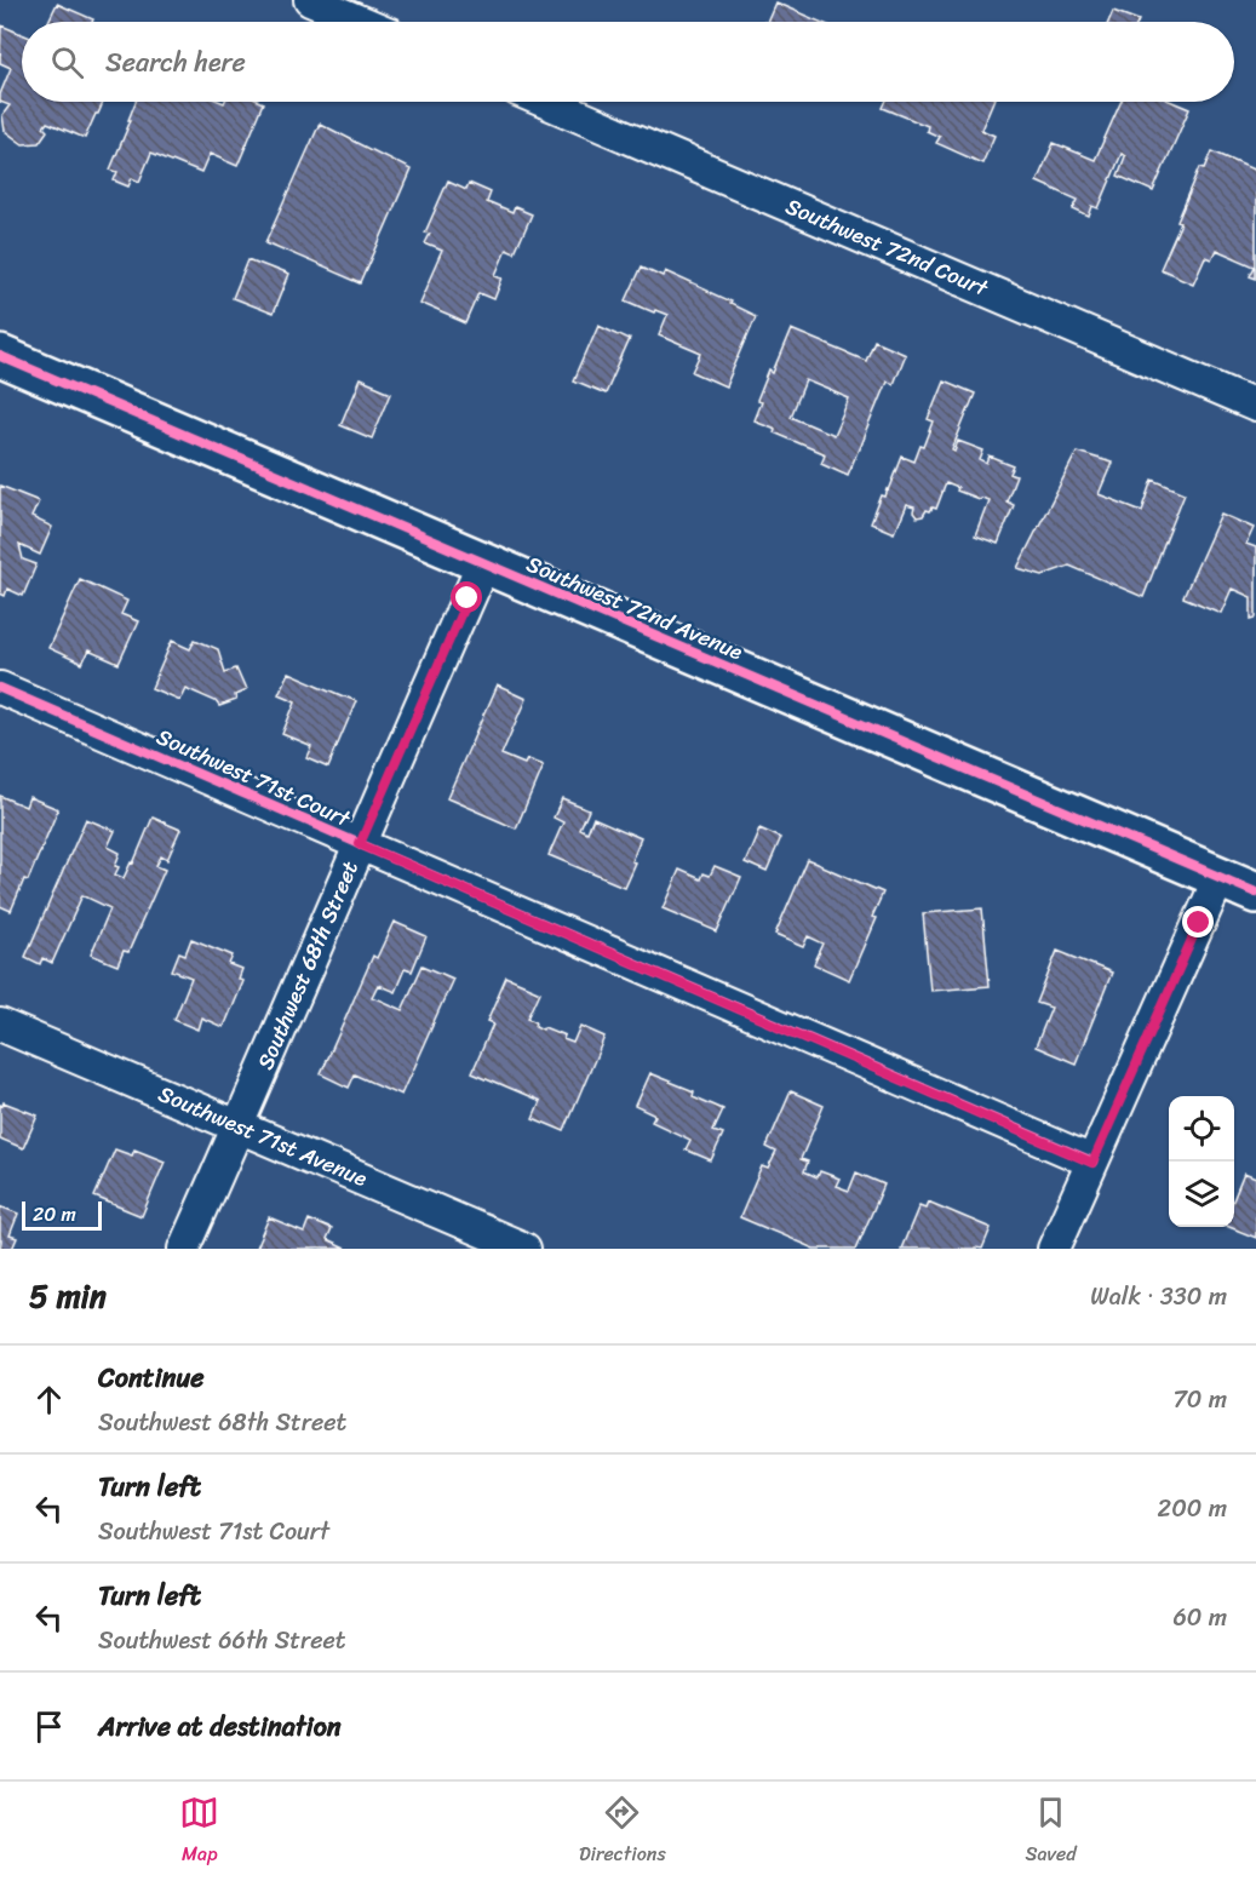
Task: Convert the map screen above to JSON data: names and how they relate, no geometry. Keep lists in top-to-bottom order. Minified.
{"streets":{"street":["Southwest 72nd Court","Southwest 72nd Avenue","Southwest 71st Court","Southwest 68th Street","Southwest 71st Avenue"]},"crossings":[["Southwest 72nd Avenue","Southwest 68th Street"],["Southwest 71st Court","Southwest 68th Street"],["Southwest 68th Street","Southwest 71st Avenue"]],"scale_bar":"20 m","page":{"search":"Search here","scale":"20 m","heading":["5 min","Walk · 330 m"],"list":[["Continue","Southwest 68th Street","70 m"],["Turn left","Southwest 71st Court","200 m"],["Turn left","Southwest 66th Street","60 m"],"Arrive at destination"],"nav":["Map","Directions","Saved"]}}
